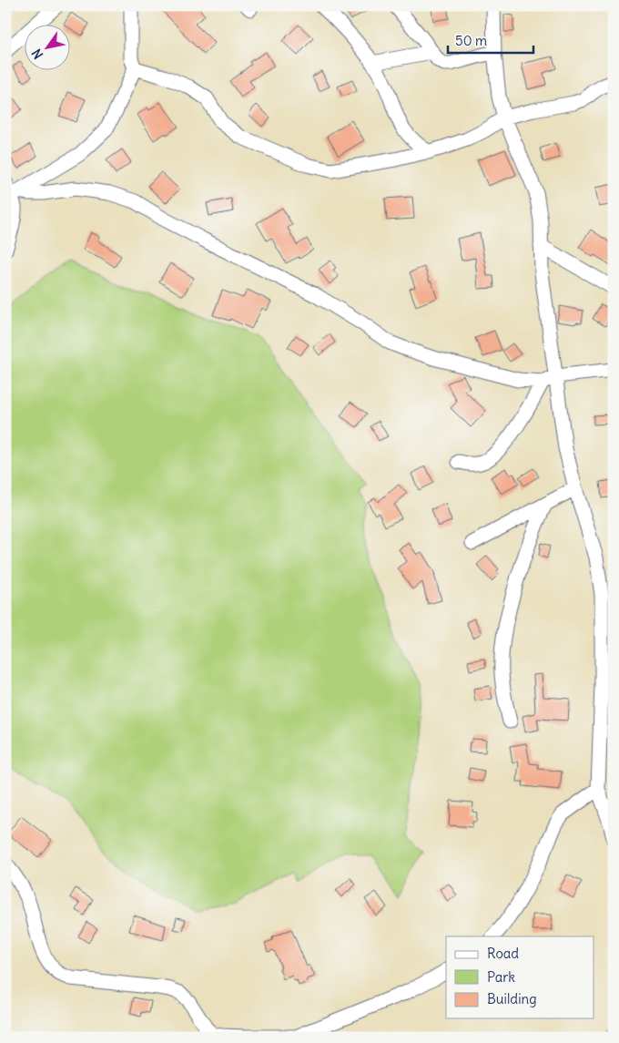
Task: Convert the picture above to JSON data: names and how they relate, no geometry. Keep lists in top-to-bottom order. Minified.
{"legend":["Road","Park","Building"],"scale_bar":"50 m","north":"bottom left"}
